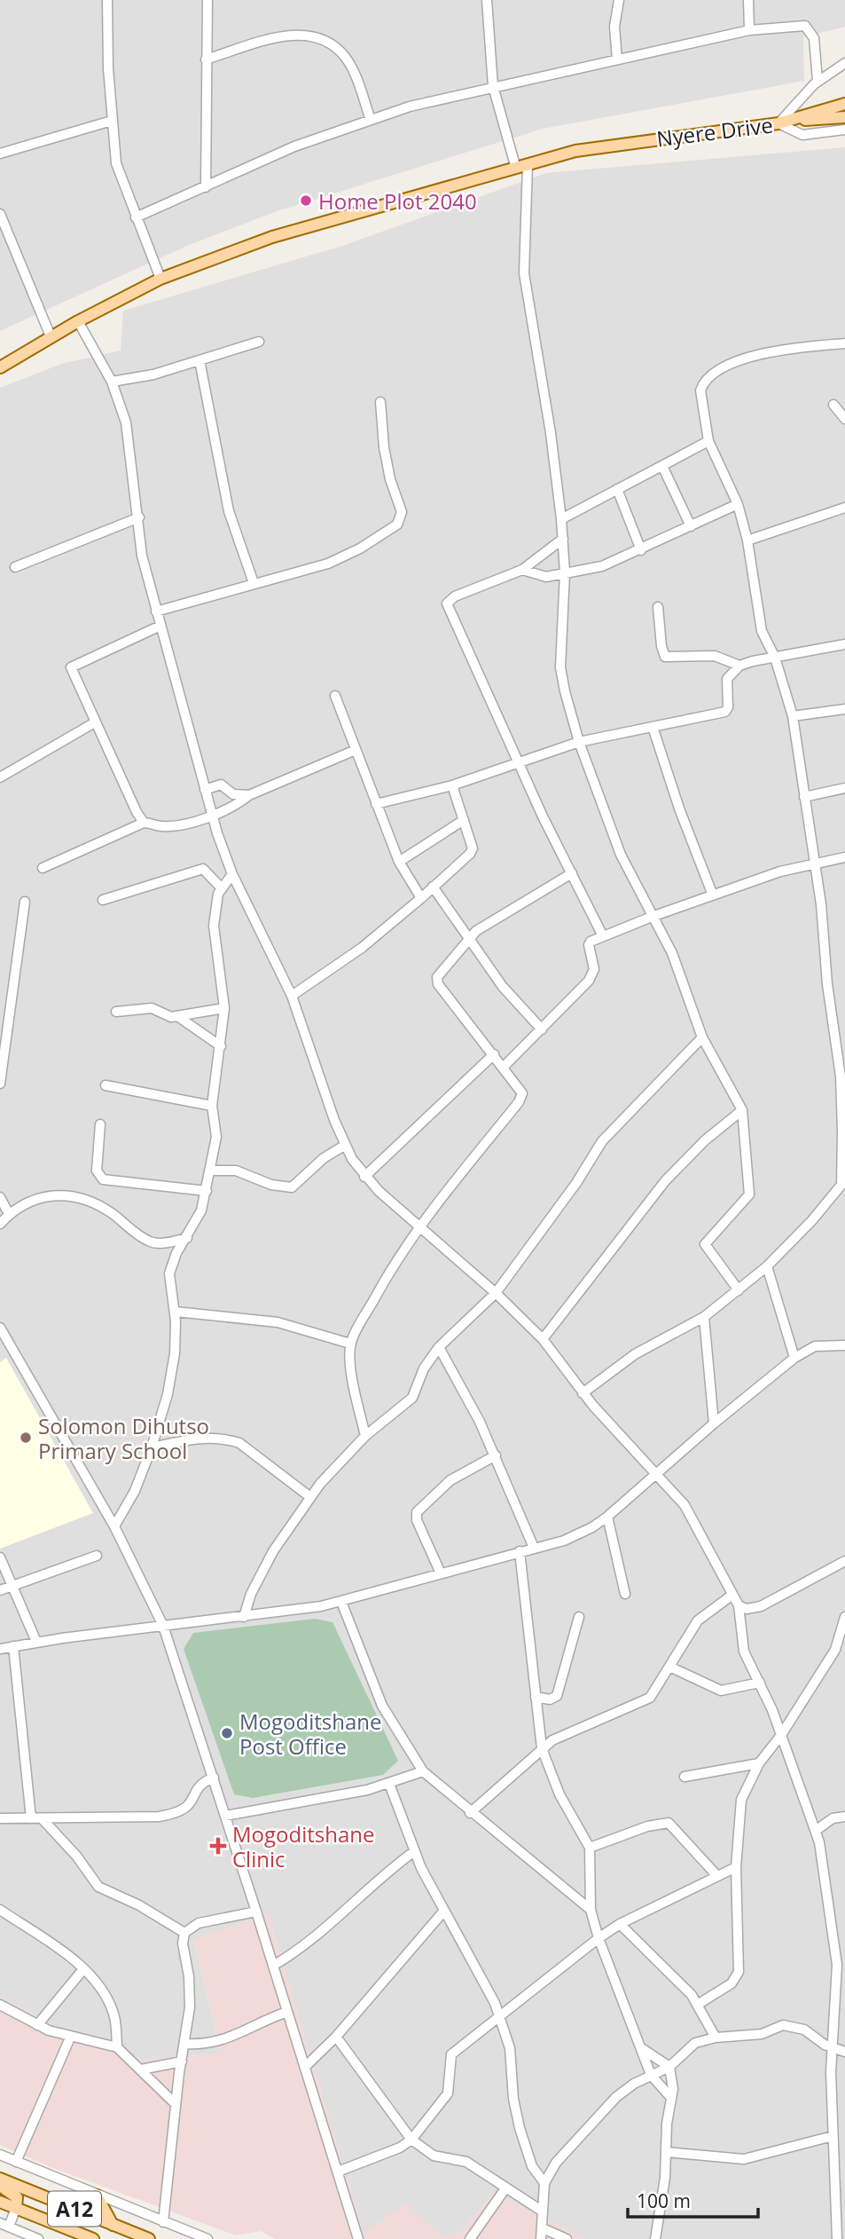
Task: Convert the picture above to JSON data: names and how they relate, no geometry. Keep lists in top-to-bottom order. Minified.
{"streets":{"main road":["Nyere Drive","A12"]},"places":{"other":["Home Plot 2040","Solomon Dihutso Primary School","Mogoditshane Post Office"],"health":["Mogoditshane Clinic"]},"scale_bar":"100 m"}
